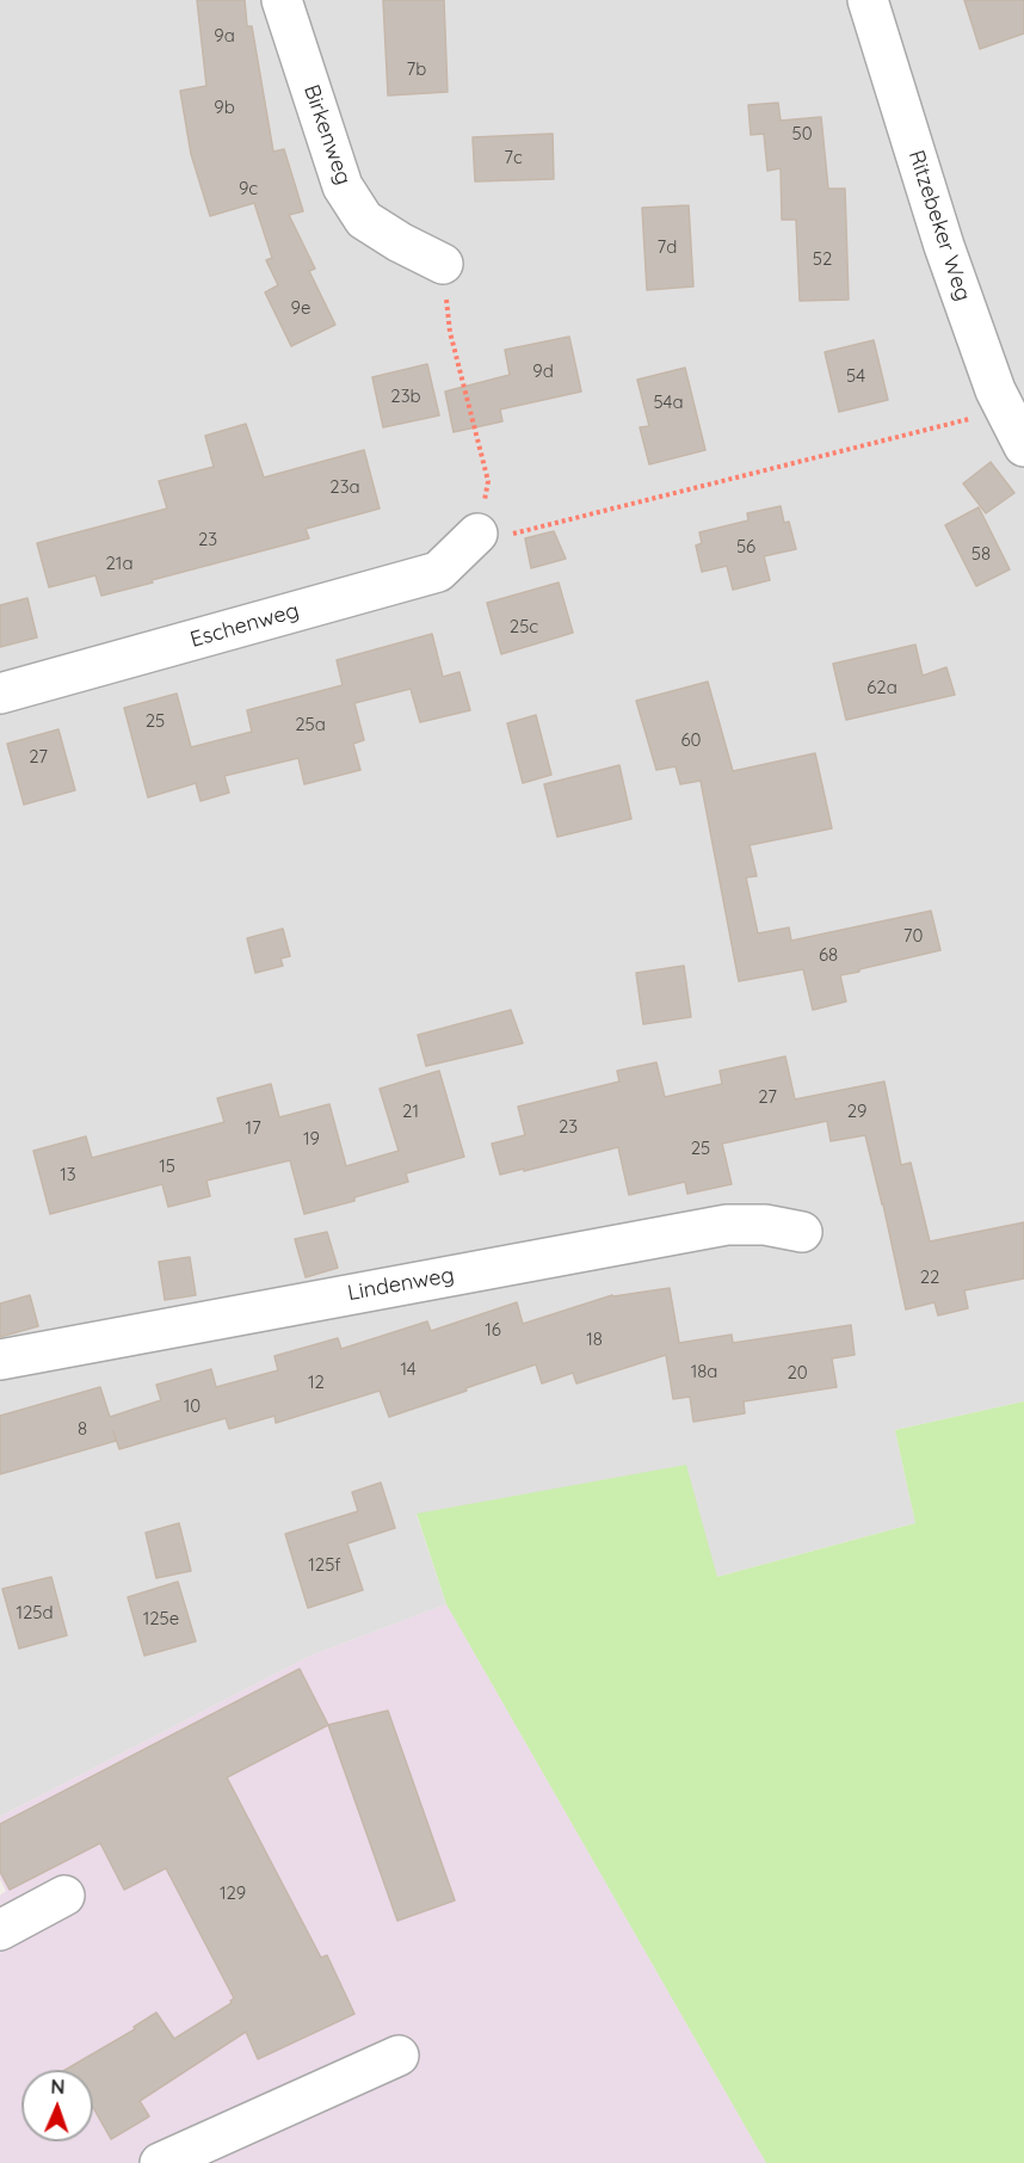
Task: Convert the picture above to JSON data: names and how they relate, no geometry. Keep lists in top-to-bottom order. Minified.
{"streets":{"street":["Birkenweg","Ritzebeker Weg","Eschenweg","Lindenweg"]},"house_numbers":["9a","7b","9b","50","7c","9c","7d","52","9e","9d","54","23b","54a","23a","23","56","58","21a","25c","62a","25","25a","60","27","70","68","27","21","29","23","17","19","25","15","13","22","16","18","14","18a","20","12","10","8","125f","125d","125e","129"],"north":"top"}
